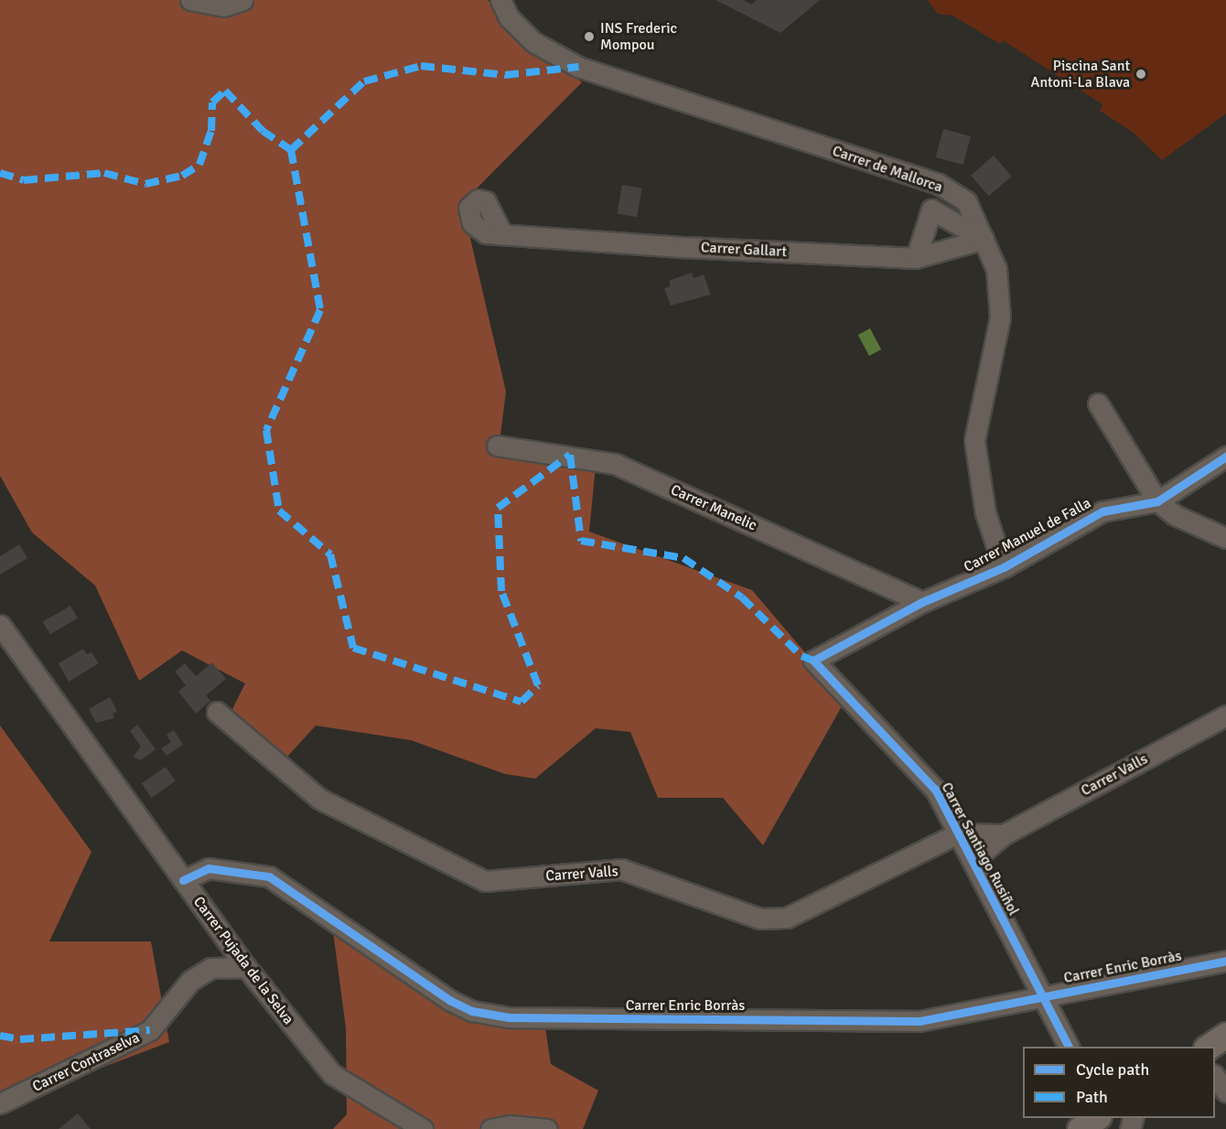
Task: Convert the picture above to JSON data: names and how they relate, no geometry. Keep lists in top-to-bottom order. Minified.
{"streets":{"street":["Carrer de Mallorca","Carrer Gallart","Carrer Manelic","Carrer Manuel de Falla","Carrer Valls","Carrer Santiago Rusiñol","Carrer Pujada de la Selva","Carrer Enric Borràs","Carrer Contraselva"]},"crossings":[["Carrer de Mallorca","Carrer Gallart"],["Carrer de Mallorca","Carrer Manuel de Falla"],["Carrer Manelic","Carrer Manuel de Falla"],["Carrer Manuel de Falla","Carrer Santiago Rusiñol"],["Carrer Valls","Carrer Santiago Rusiñol"],["Carrer Santiago Rusiñol","Carrer Enric Borràs"],["Carrer Pujada de la Selva","Carrer Enric Borràs"],["Carrer Pujada de la Selva","Carrer Contraselva"]],"places":["INS Frederic Mompou","Piscina Sant Antoni-La Blava"],"legend":["Cycle path","Path"]}
